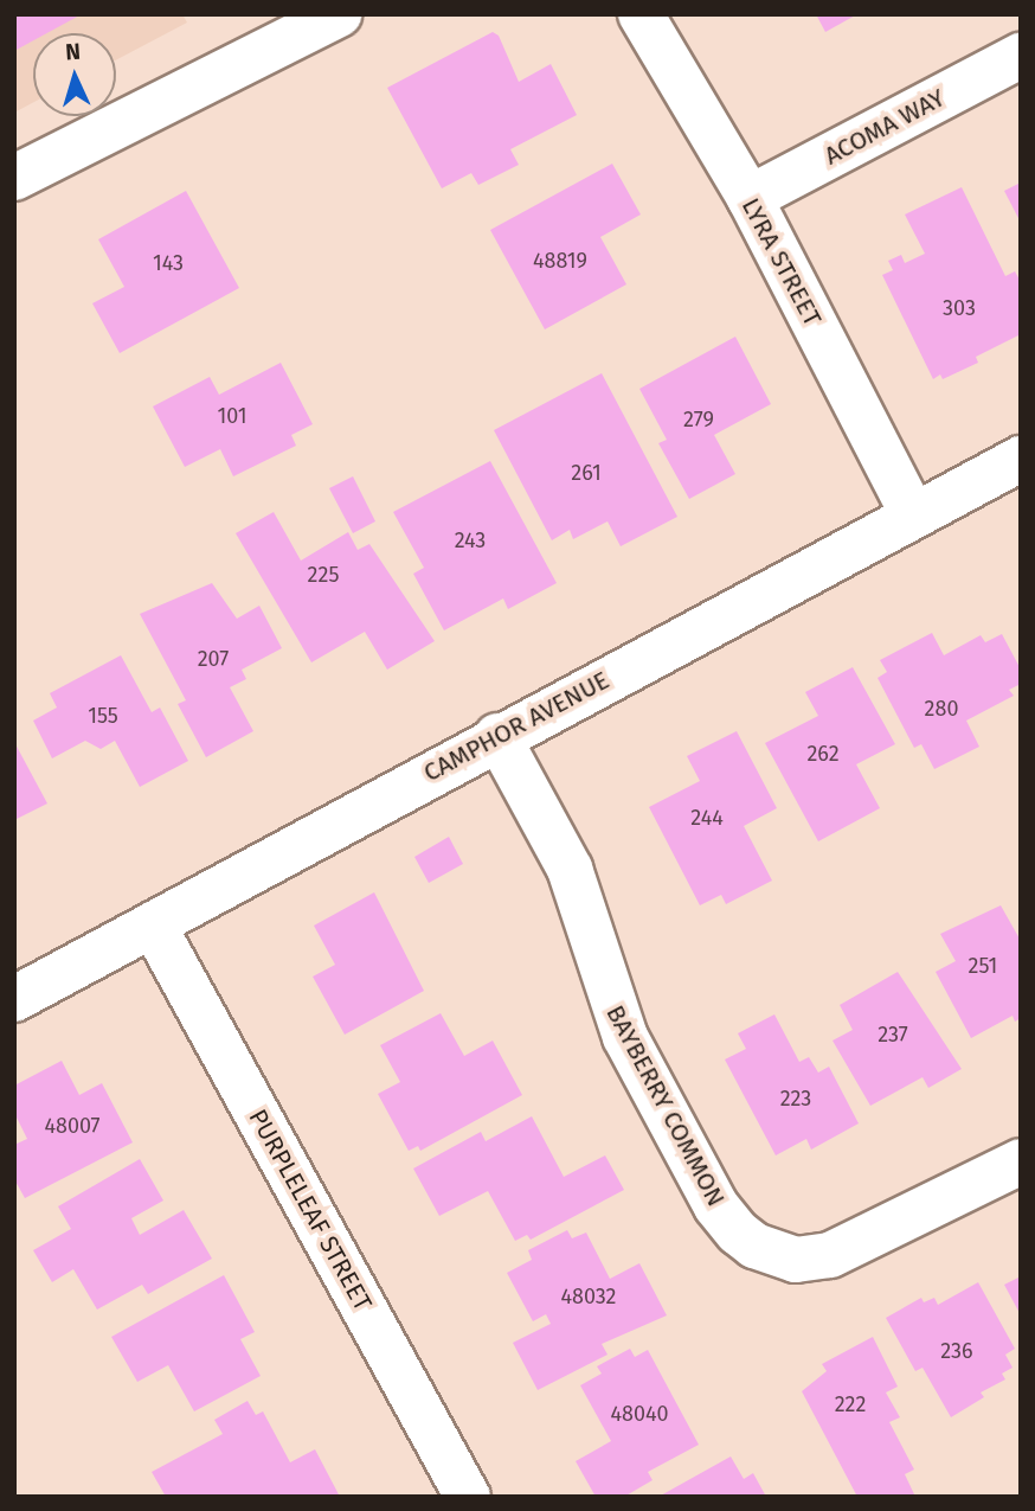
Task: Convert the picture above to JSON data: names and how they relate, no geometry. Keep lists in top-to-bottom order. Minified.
{"streets":{"street":["ACOMA WAY","LYRA STREET","CAMPHOR AVENUE","BAYBERRY COMMON","PURPLELEAF STREET"]},"crossings":[["ACOMA WAY","LYRA STREET"],["LYRA STREET","CAMPHOR AVENUE"],["CAMPHOR AVENUE","BAYBERRY COMMON"],["CAMPHOR AVENUE","PURPLELEAF STREET"]],"house_numbers":["48819","143","303","101","279","261","243","225","207","280","155","262","244","251","237","223","48007","48032","236","222","48040"],"north":"top"}
